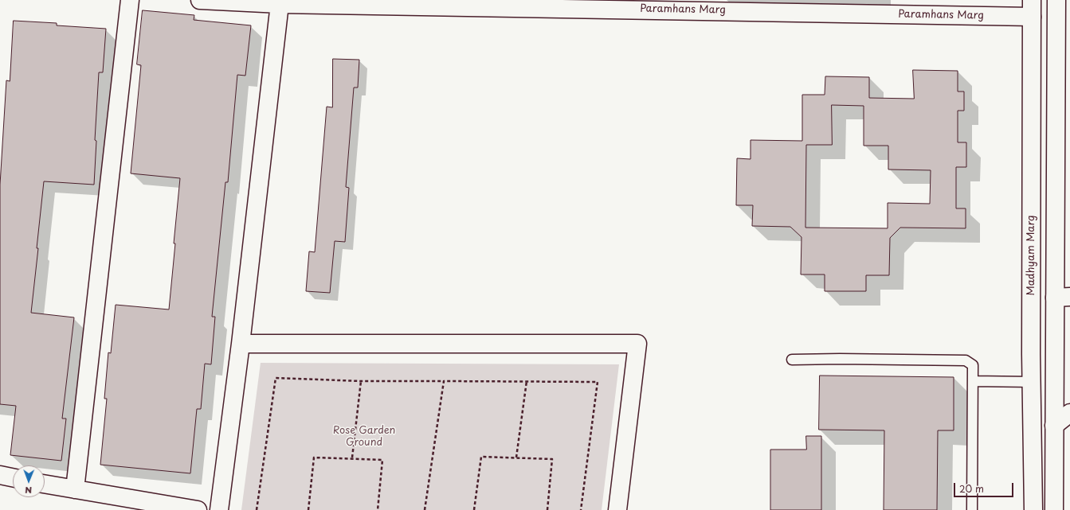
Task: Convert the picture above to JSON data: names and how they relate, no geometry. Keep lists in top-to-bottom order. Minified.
{"streets":{"street":["Paramhans Marg","Madhyam Marg"]},"crossings":[["Paramhans Marg","Madhyam Marg"]],"parks":["Rose Garden Ground"],"scale_bar":"20 m","north":"bottom"}
